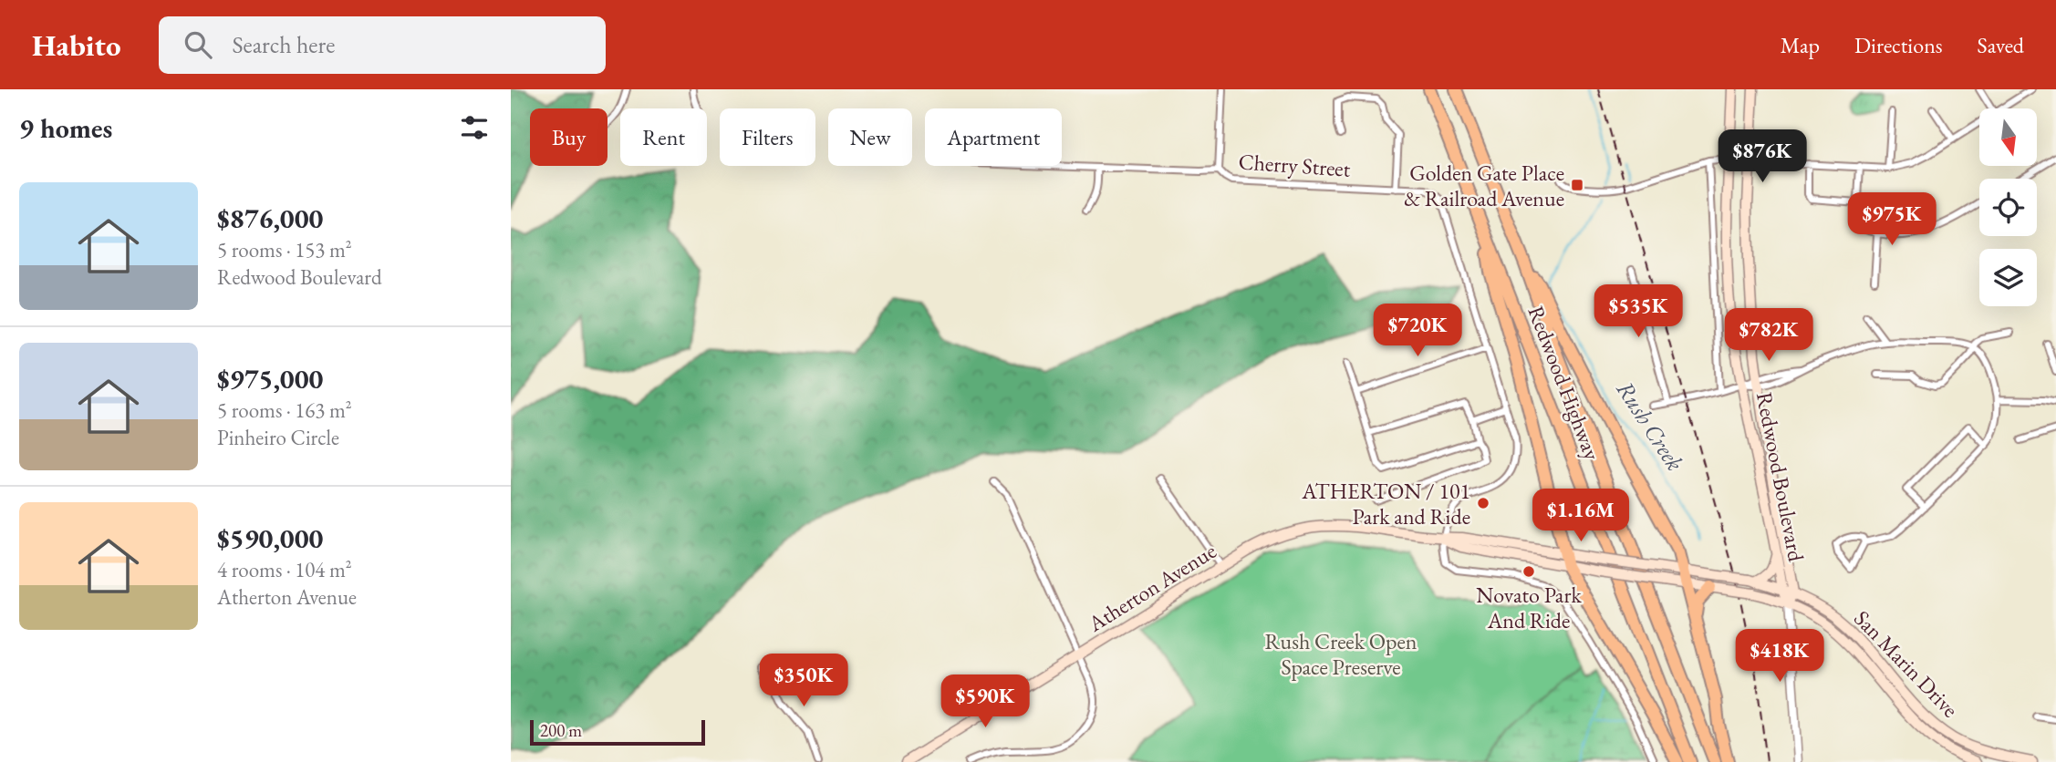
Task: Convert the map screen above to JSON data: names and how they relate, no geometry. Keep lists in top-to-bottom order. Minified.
{"streets":{"highway":["Redwood Highway"],"main road":["Redwood Boulevard","Atherton Avenue","San Marin Drive"],"street":["Cherry Street"]},"crossings":[["Cherry Street","Atherton Avenue"],["Redwood Boulevard","Atherton Avenue"],["Redwood Boulevard","San Marin Drive"],["Atherton Avenue","San Marin Drive"]],"water":["Rush Creek"],"parks":["Rush Creek Open Space Preserve"],"places":{"transit":["Golden Gate Place & Railroad Avenue"],"other":["ATHERTON / 101 Park and Ride","Novato Park And Ride"]},"scale_bar":"200 m","north":"bottom","page":{"header":"Habito","search":"Search here","nav":["Map","Directions","Saved"],"heading":"9 homes","chip":["Buy","Rent","Filters","New","Apartment"],"price":["$876K","$975K","$535K","$720K","$782K","$1.16M","$418K","$350K","$590K"],"list":[{"name":"$876,000","note":"5 rooms · 153 m² · Redwood Boulevard"},{"name":"$975,000","note":"5 rooms · 163 m² · Pinheiro Circle"},{"name":"$590,000","note":"4 rooms · 104 m² · Atherton Avenue"}],"scale":"200 m"}}
